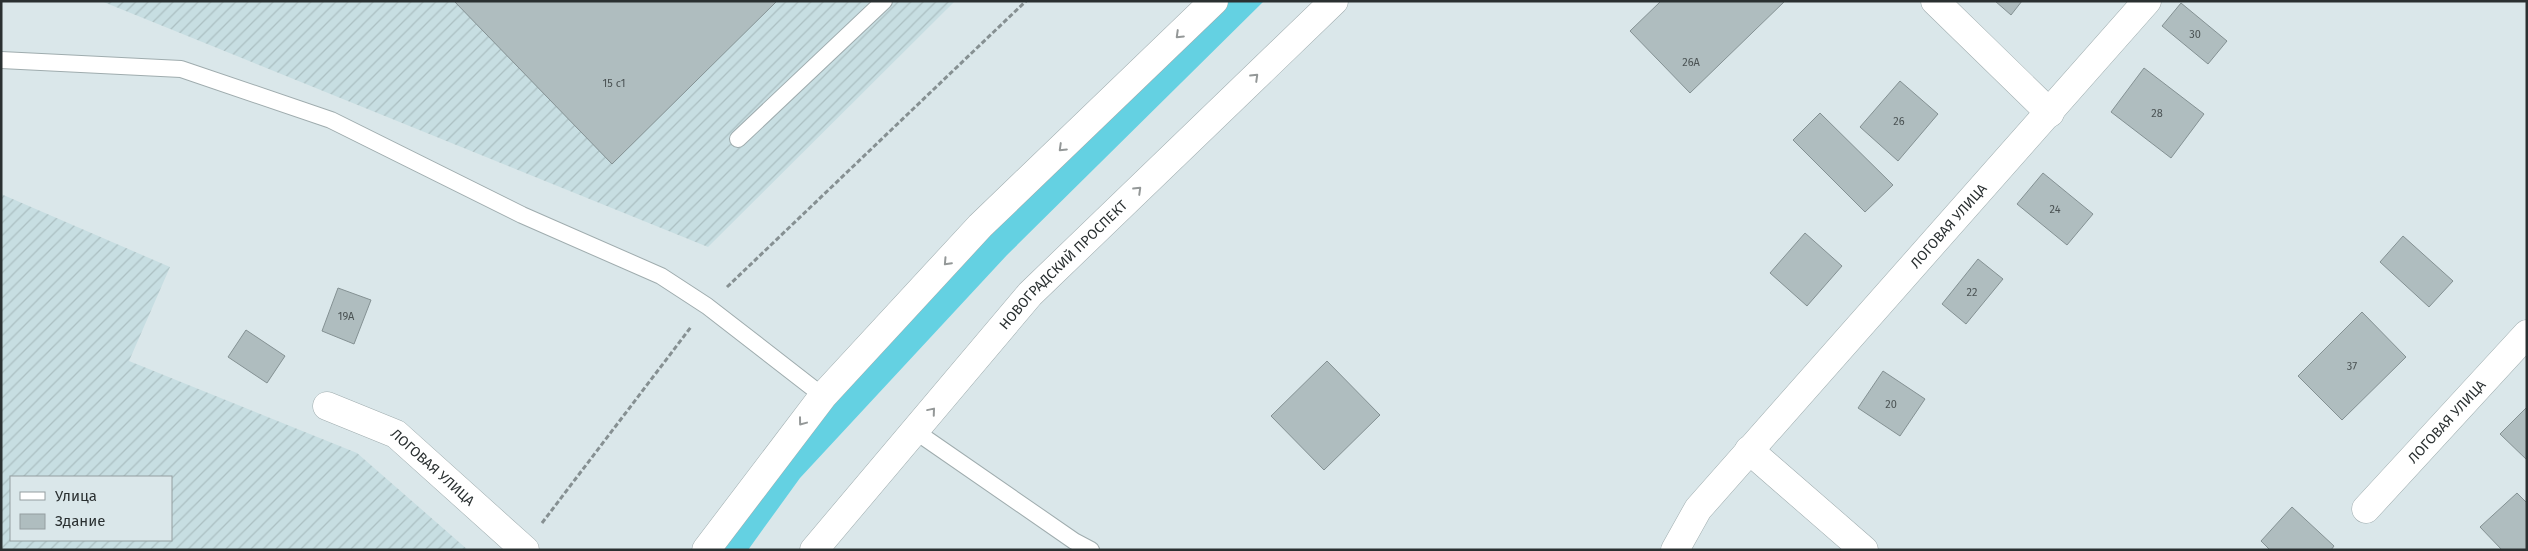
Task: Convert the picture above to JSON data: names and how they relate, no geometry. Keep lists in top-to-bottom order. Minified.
{"streets":{"street":["ЛОГОВАЯ УЛИЦА","НОВОГРАДСКИЙ ПРОСПЕКТ"]},"house_numbers":["30","26А","15 с1","28","26","24","22","19А","37","20"],"legend":["Улица","Здание"]}
